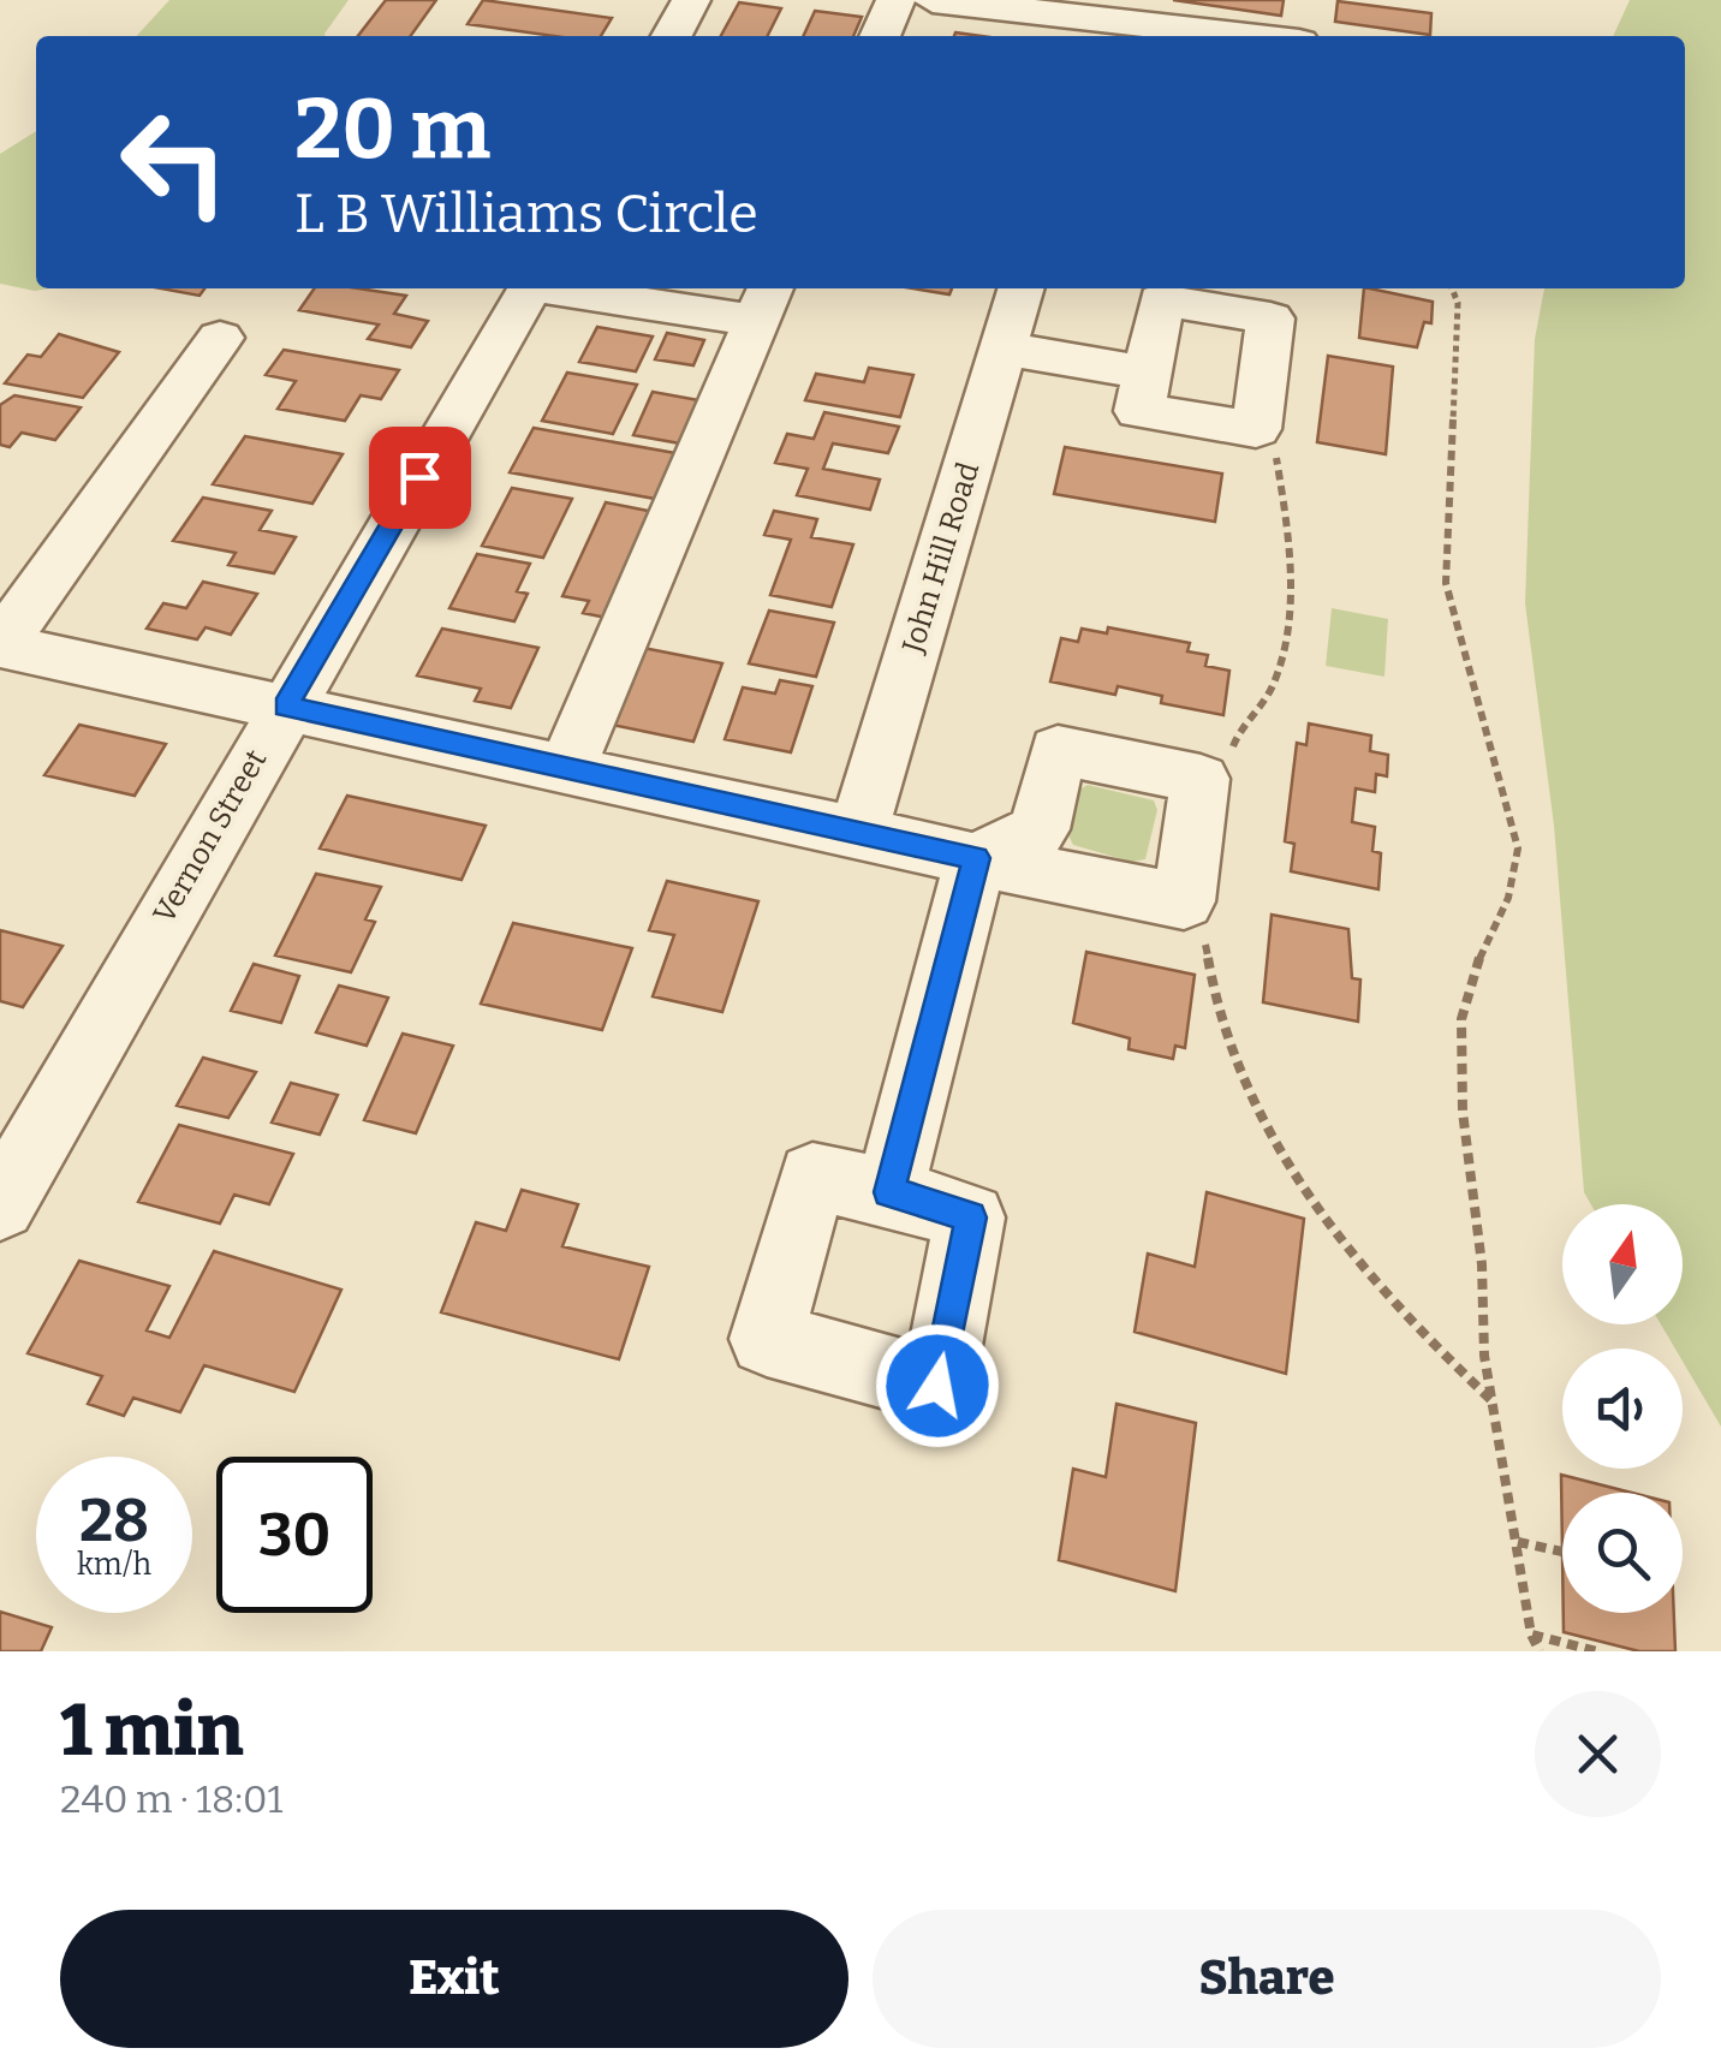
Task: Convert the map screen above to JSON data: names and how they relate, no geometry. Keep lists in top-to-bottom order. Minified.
{"streets":{"street":["John Hill Road","Vernon Street"]},"north":"top","page":{"turn":["20 m","L B Williams Circle"],"speed":"28 km/h","limit":"30","heading":["1 min","240 m · 18:01"],"buttons":["Exit","Share"]}}
